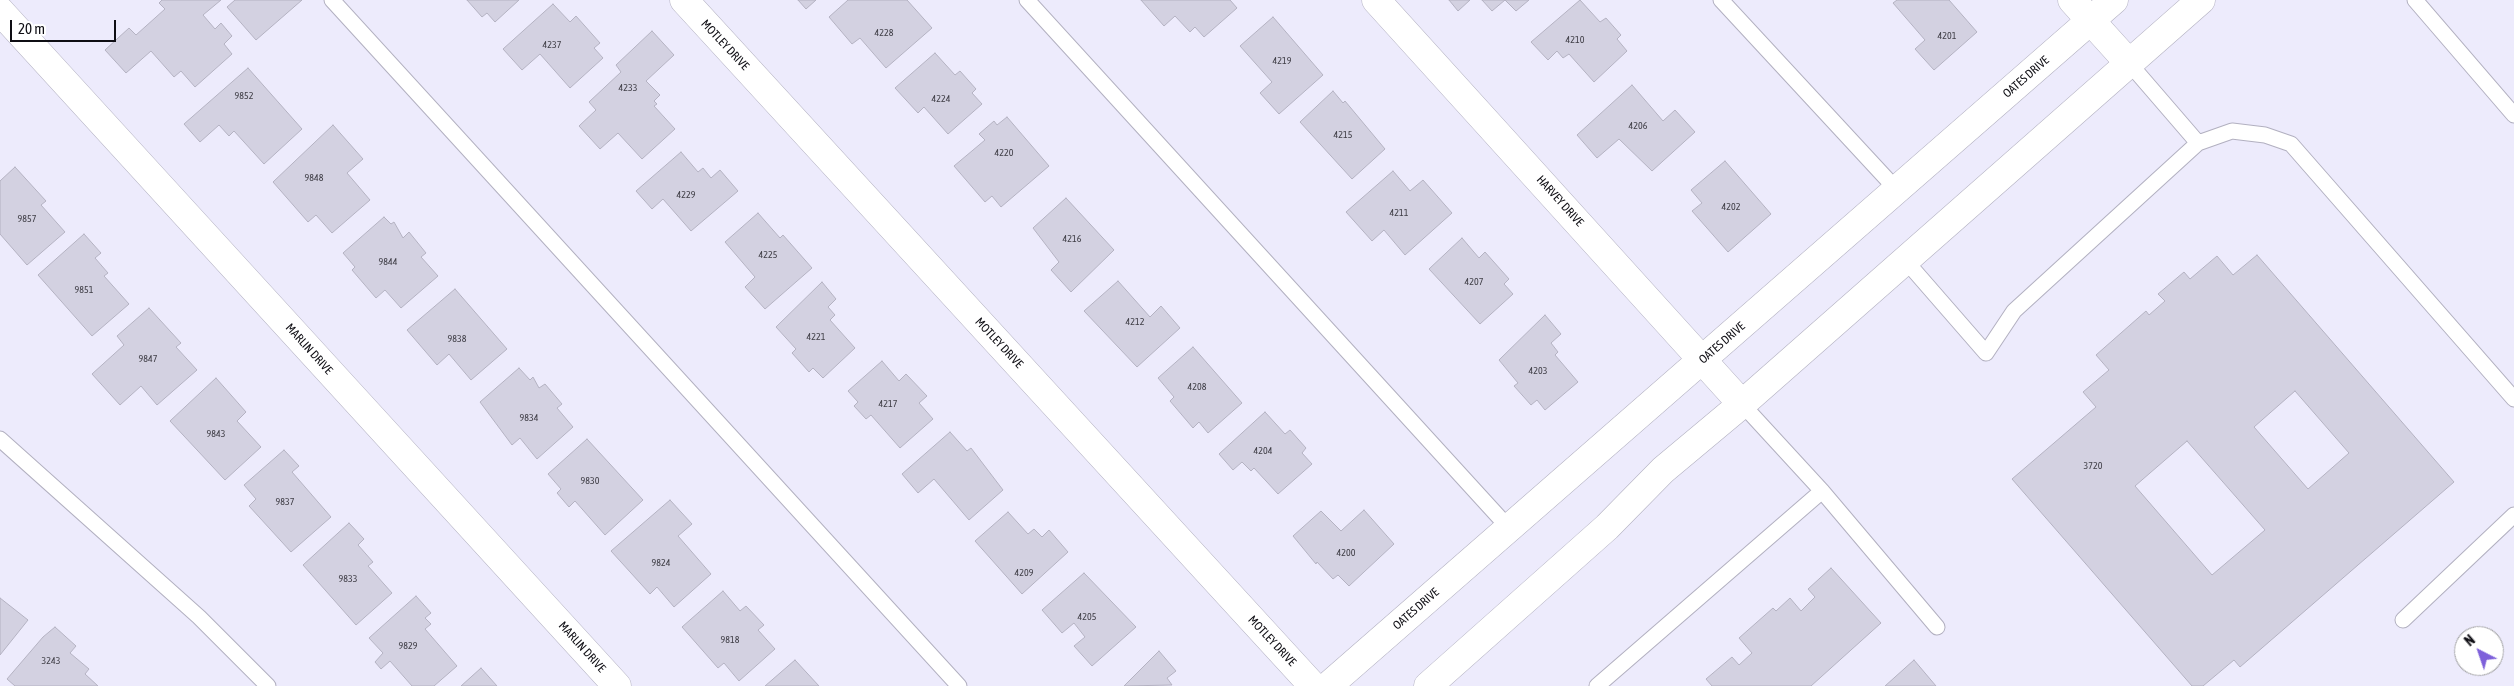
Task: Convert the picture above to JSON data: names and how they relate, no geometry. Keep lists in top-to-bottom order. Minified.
{"streets":{"street":["MOTLEY DRIVE","OATES DRIVE","HARVEY DRIVE","MARLIN DRIVE"]},"crossings":[["OATES DRIVE","HARVEY DRIVE"]],"house_numbers":["4228","4201","4210","4237","4219","4233","9852","4224","4206","4215","4220","9848","4229","4202","4211","9857","4216","4225","9844","4207","9851","4212","4221","9838","9847","4203","4208","4217","9834","9843","4204","3720","9830","9837","4200","9824","4209","9833","4205","9818","9829","3243"],"scale_bar":"20 m","north":"top left"}
